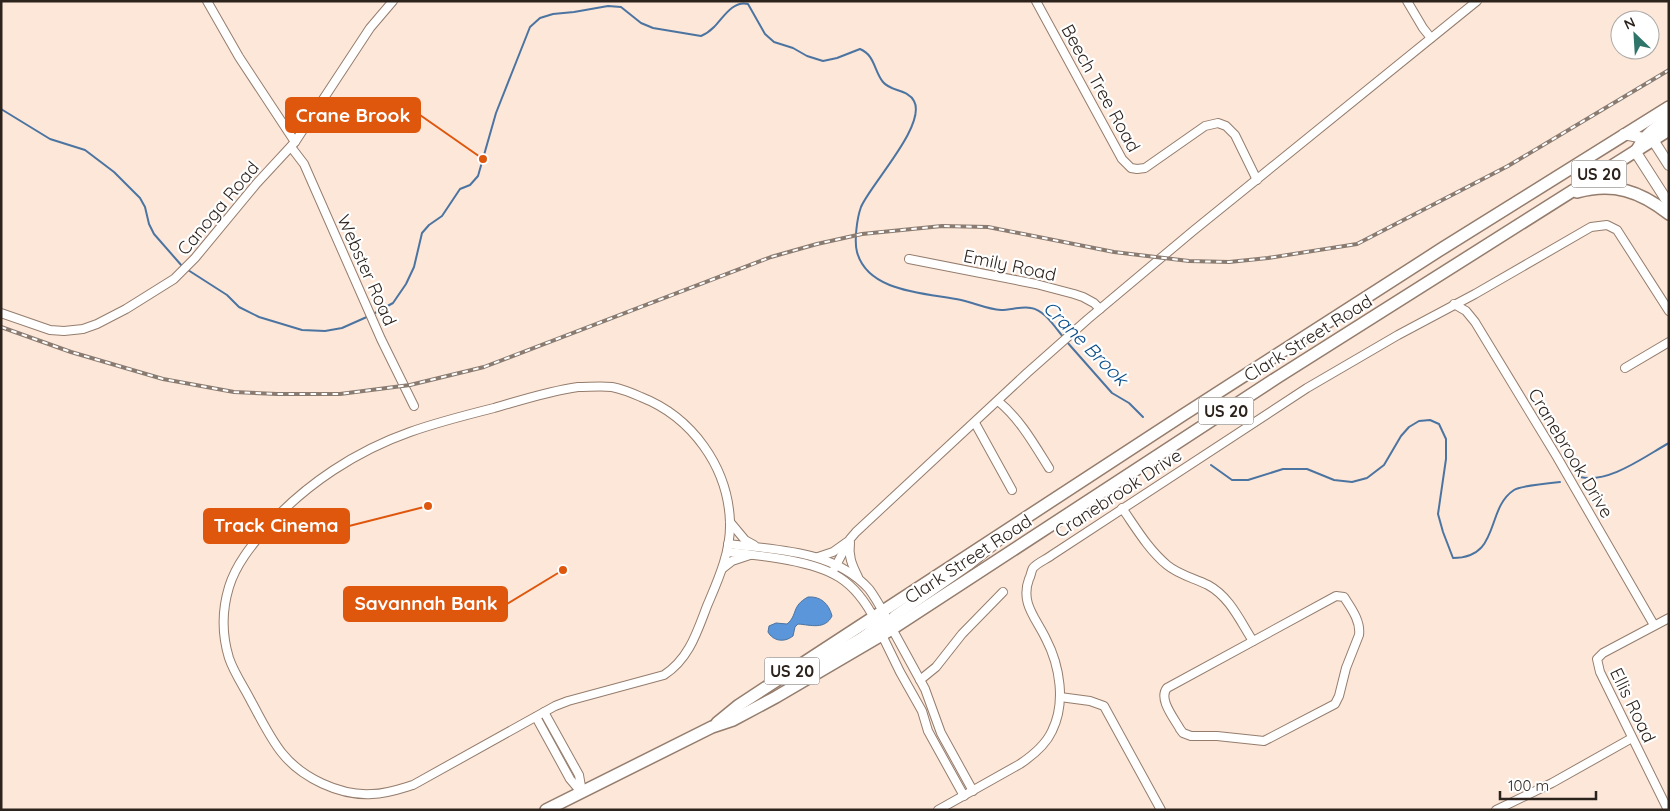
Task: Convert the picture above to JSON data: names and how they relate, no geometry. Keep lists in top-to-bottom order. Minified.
{"streets":{"highway":["US 20","Clark Street Road"],"street":["Beech Tree Road","Canoga Road","Emily Road","Webster Road","Cranebrook Drive","Ellis Road"]},"crossings":[["US 20","Clark Street Road"],["Canoga Road","Webster Road"],["Cranebrook Drive","Ellis Road"]],"water":["Crane Brook"],"places":["Crane Brook","Track Cinema","Savannah Bank"],"scale_bar":"100 m","north":"top left"}
